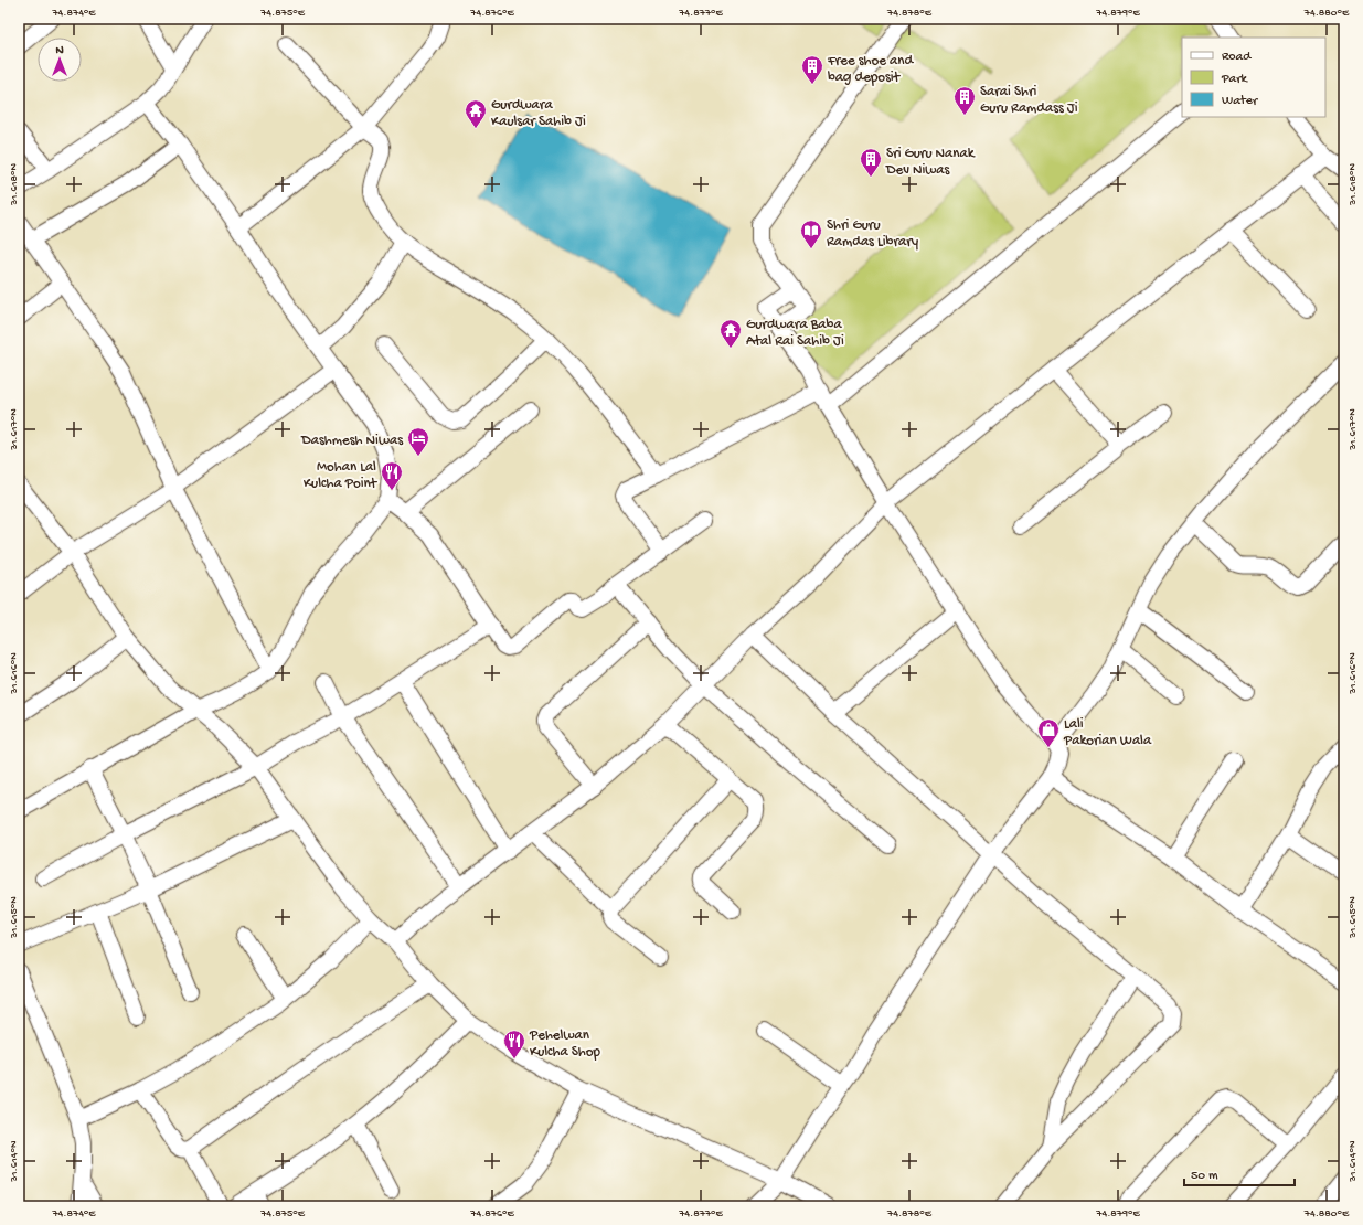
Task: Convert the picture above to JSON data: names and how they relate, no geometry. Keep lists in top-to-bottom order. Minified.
{"places":{"building":["Free shoe and bag deposit","Sarai Shri Guru Ramdass Ji","Sri Guru Nanak Dev Niwas"],"temple":["Gurdwara Kaulsar Sahib Ji","Gurdwara Baba Atal Rai Sahib Ji"],"library":["Shri Guru Ramdas Library"],"hotel":["Dashmesh Niwas"],"restaurant":["Mohan Lal Kulcha Point","Pehelwan Kulcha Shop"],"shop":["Lali Pakorian Wala"]},"legend":["Road","Park","Water"],"scale_bar":"50 m","north":"top","coordinates":["74.874°E","74.875°E","74.876°E","74.877°E","74.878°E","74.879°E","74.880°E","31.618°N","31.617°N","31.616°N","31.615°N","31.614°N"]}
